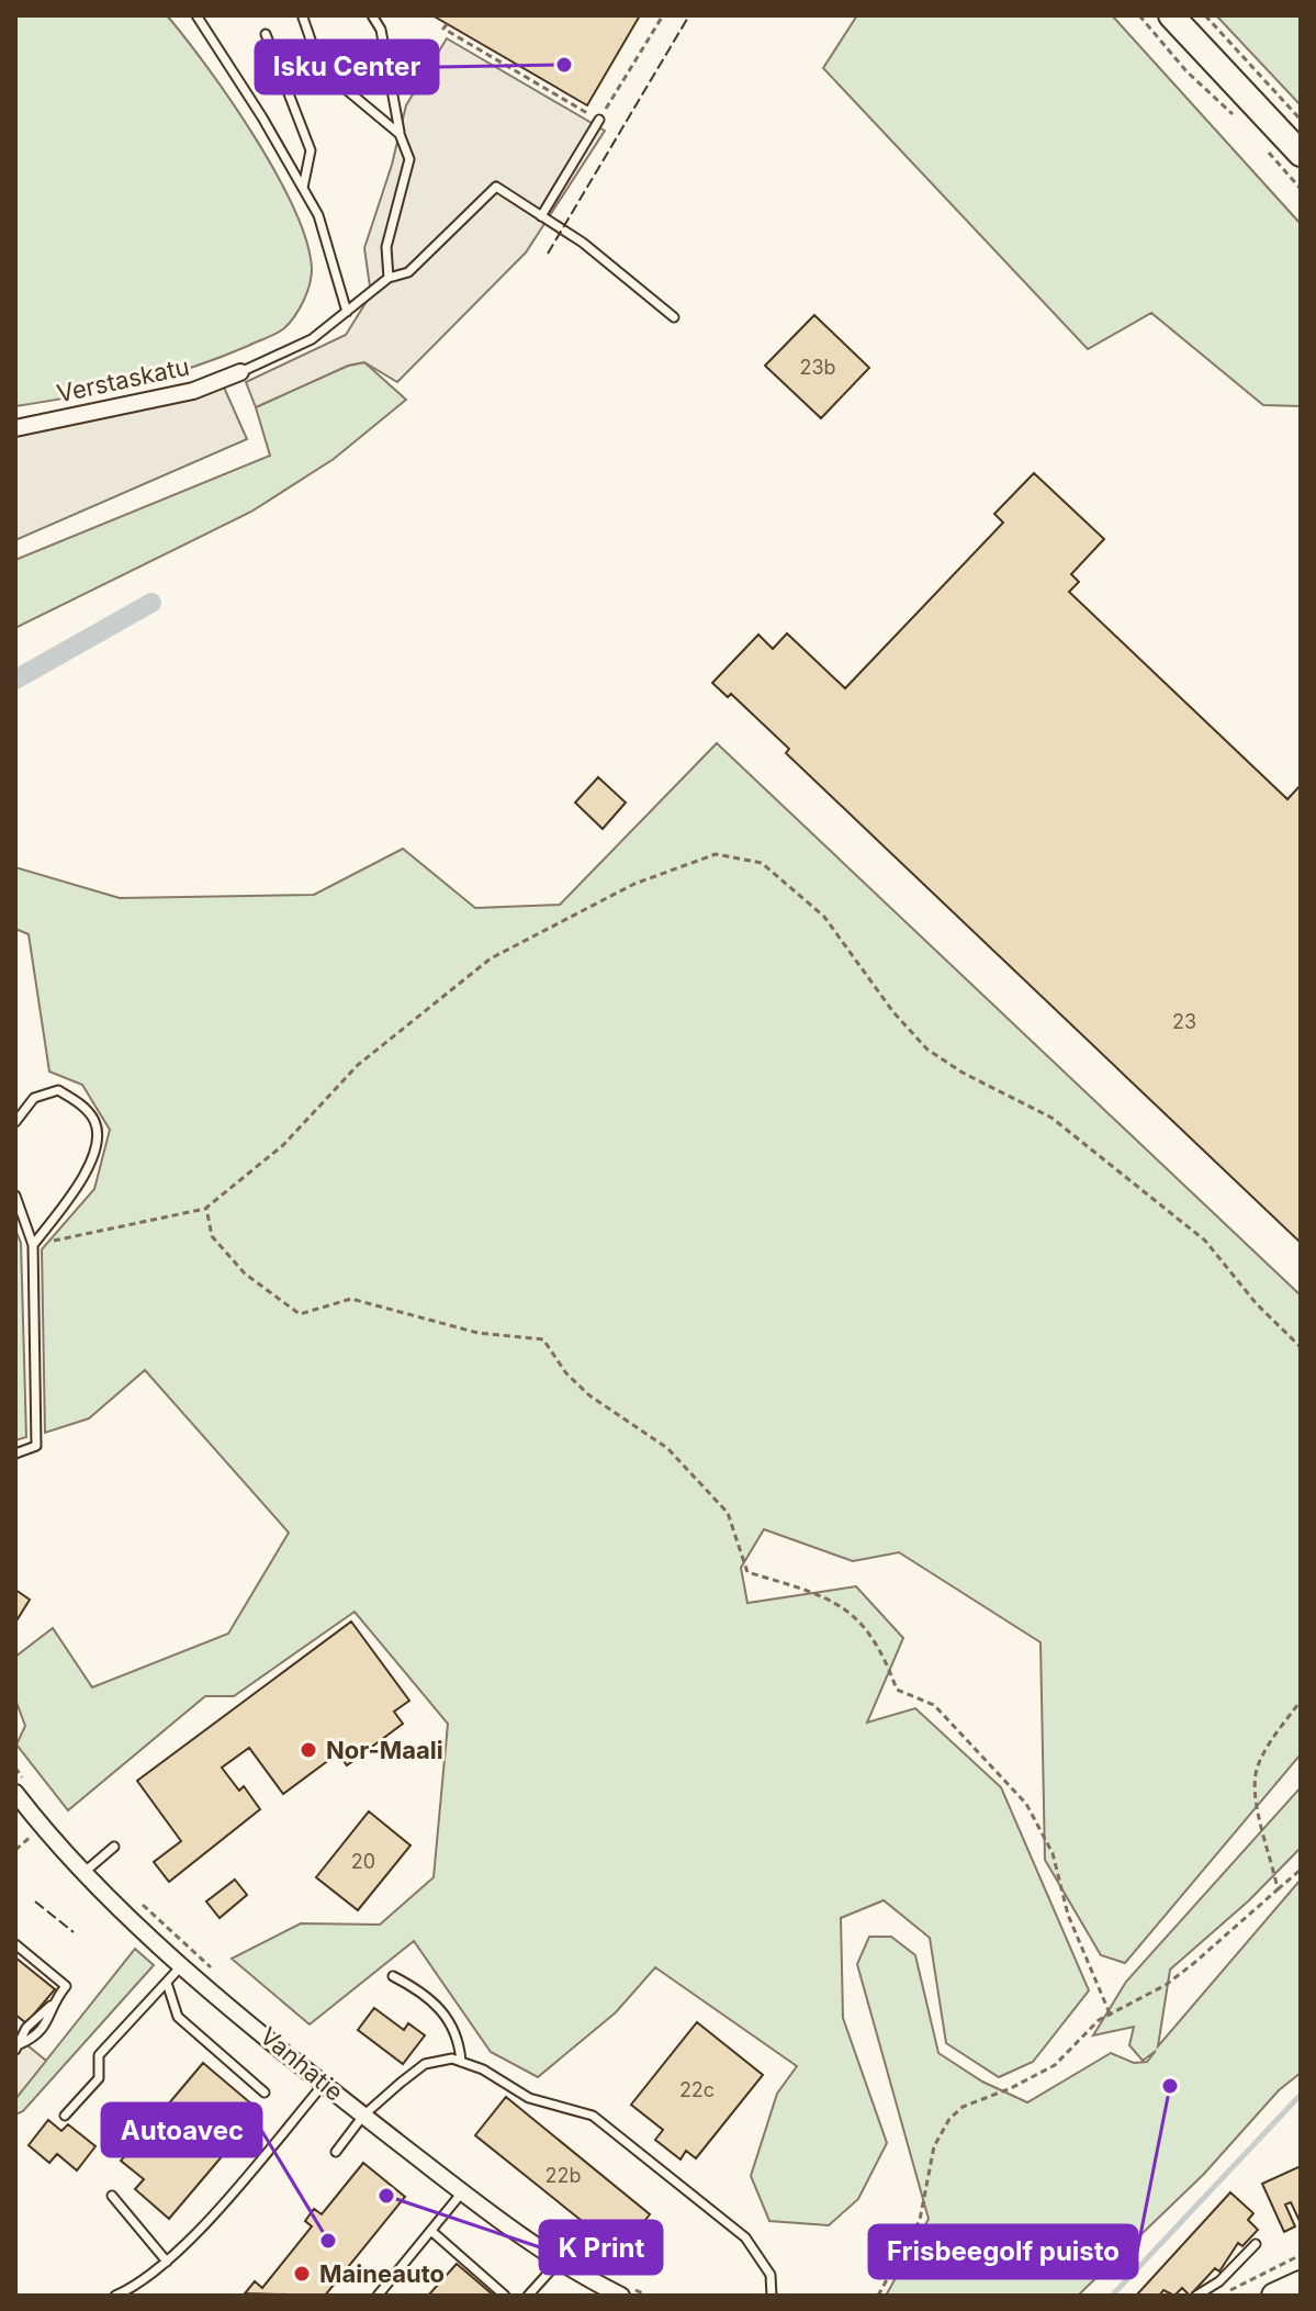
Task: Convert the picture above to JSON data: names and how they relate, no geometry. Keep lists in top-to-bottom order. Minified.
{"streets":{"street":["Verstaskatu","Vanhatie"]},"places":["Isku Center","Nor-Maali","Frisbeegolf puisto","K Print","Autoavec","Maineauto"],"house_numbers":["23b","23","20","22c","22b"]}
